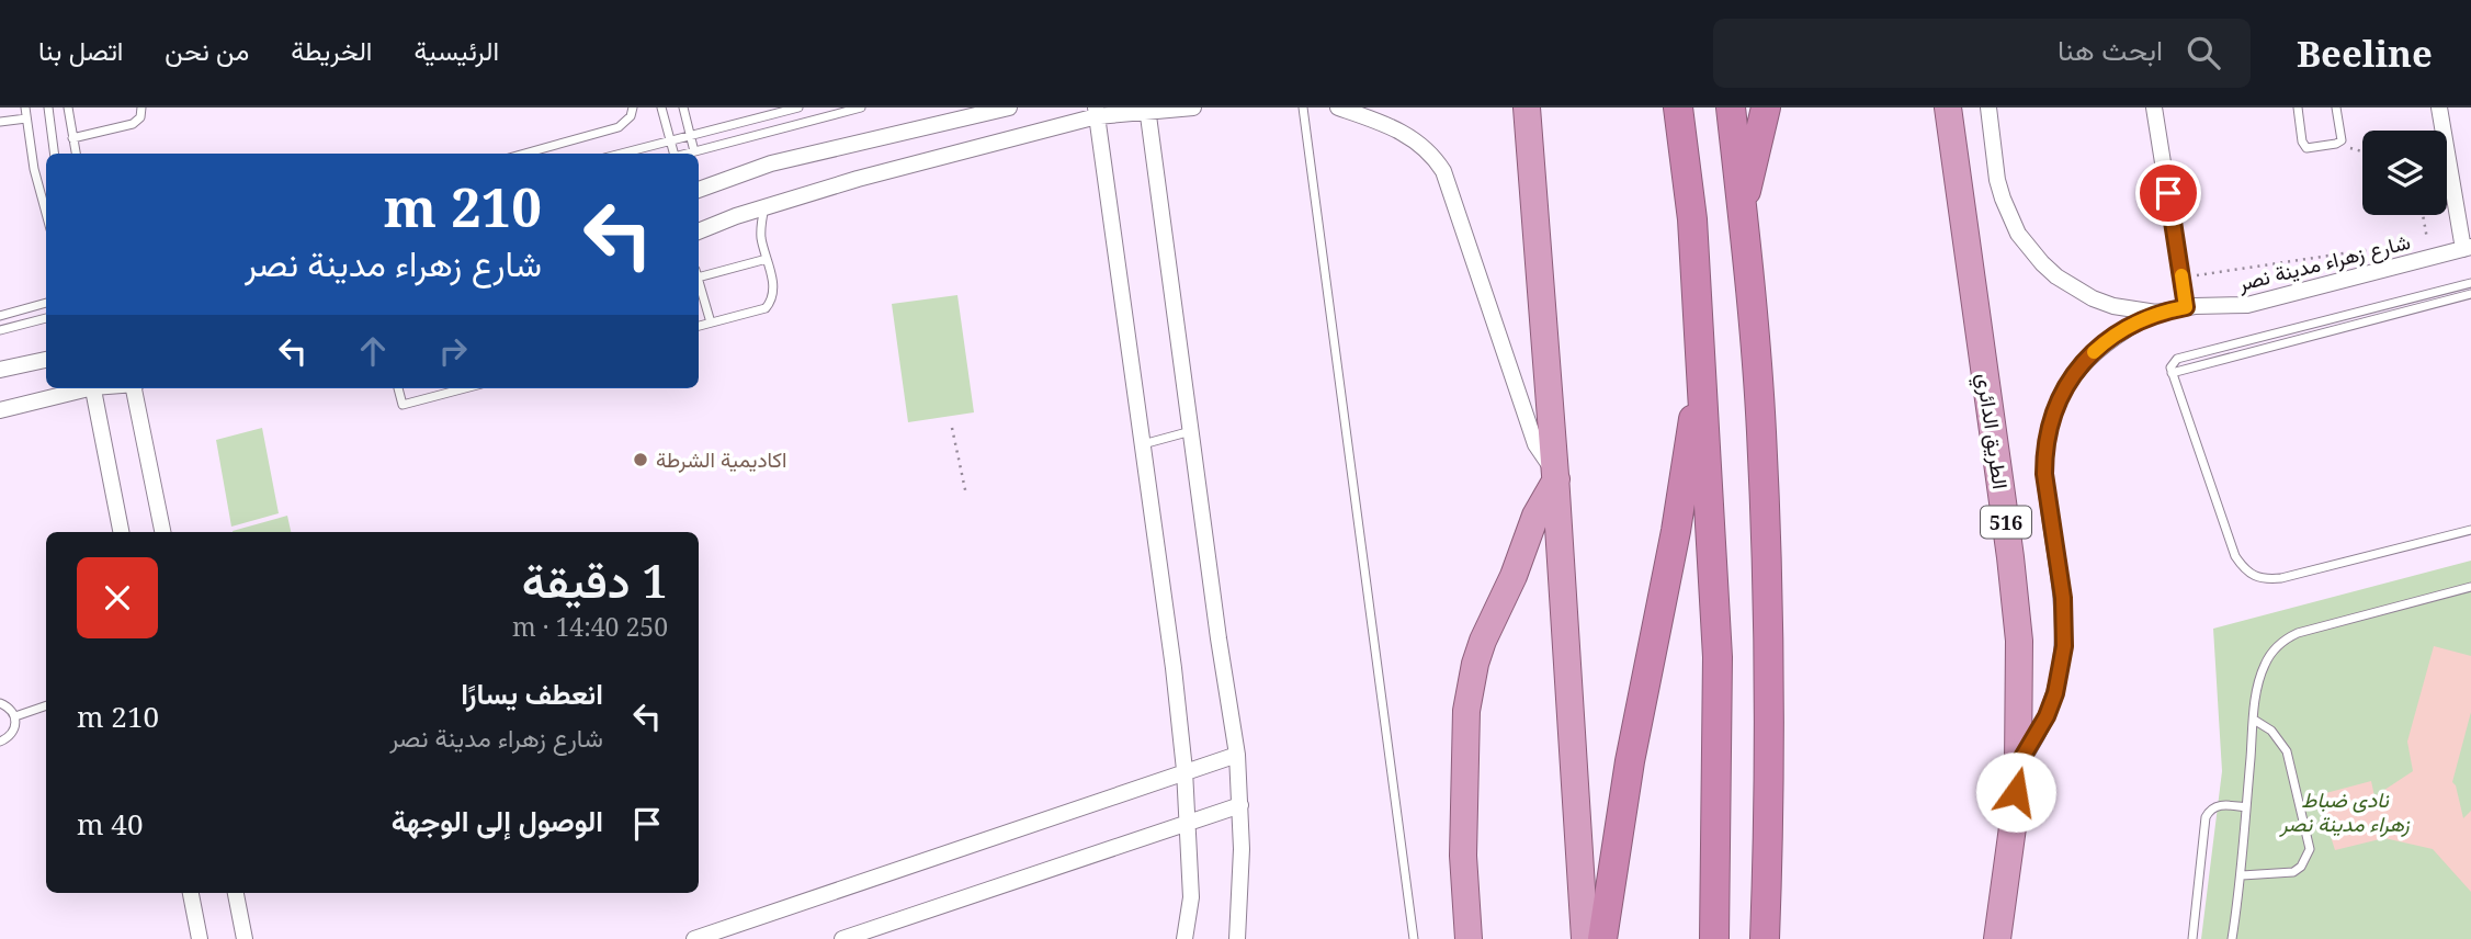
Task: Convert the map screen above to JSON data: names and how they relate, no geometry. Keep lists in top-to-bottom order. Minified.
{"streets":{"highway":["الطريق الدائري","516"],"street":["شارع زهراء مدينة نصر"]},"parks":["نادى ضباط زهراء مدينة نصر"],"places":["اكاديمية الشرطة"],"page":{"header":"Beeline","search":"ابحث هنا","nav":["الرئيسية","الخريطة","من نحن","اتصل بنا"],"turn":["210 m","شارع زهراء مدينة نصر"],"heading":["1 دقيقة","250 m · 14:40"],"list":[{"name":"انعطف يسارًا","note":"شارع زهراء مدينة نصر","value":"210 m"},{"name":"الوصول إلى الوجهة","value":"40 m"}]}}
